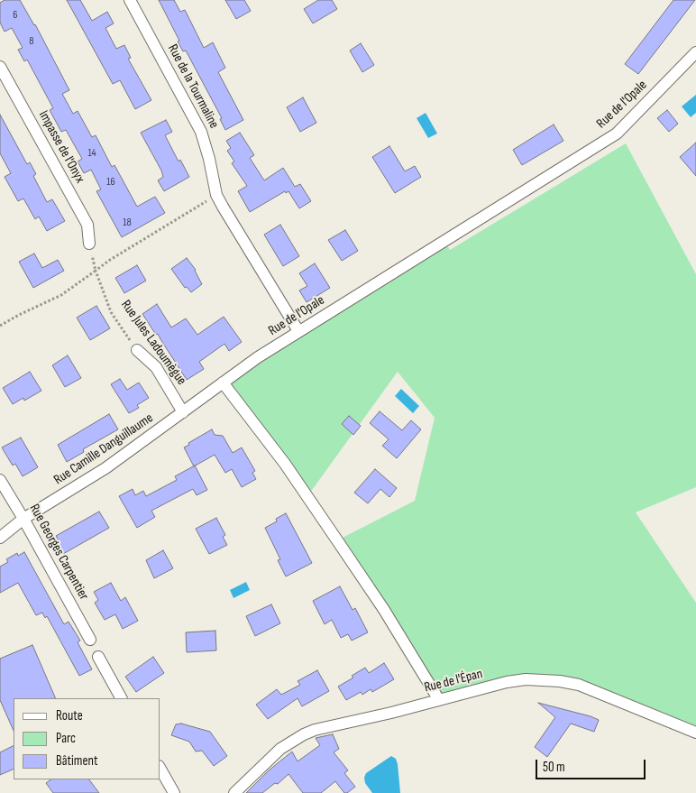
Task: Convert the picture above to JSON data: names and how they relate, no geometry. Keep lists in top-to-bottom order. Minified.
{"streets":{"street":["Rue de la Tourmaline","Rue de l'Opale","Impasse de l'Onyx","Rue Jules Ladoumègue","Rue Camille Danguillaume","Rue Georges Carpentier","Rue de l'Épan"]},"crossings":[["Rue de la Tourmaline","Rue de l'Opale"],["Rue de l'Opale","Rue Camille Danguillaume"],["Rue Jules Ladoumègue","Rue Camille Danguillaume"],["Rue Camille Danguillaume","Rue Georges Carpentier"]],"house_numbers":["6","8","14","16","18"],"legend":["Route","Parc","Bâtiment"],"scale_bar":"50 m"}
